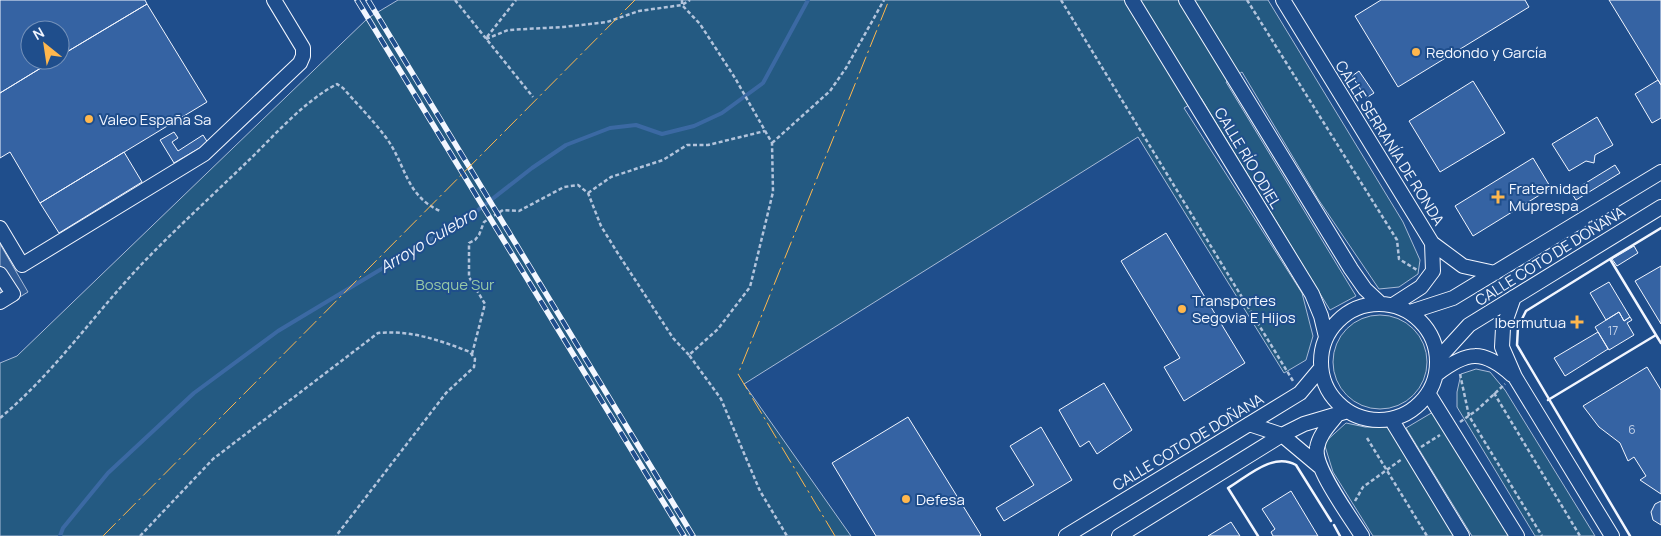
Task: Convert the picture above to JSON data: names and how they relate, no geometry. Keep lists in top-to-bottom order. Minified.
{"streets":{"street":["CALLE SERRANÍA DE RONDA","CALLE RÍO ODIEL","CALLE COTO DE DOÑANA"]},"crossings":[["CALLE SERRANÍA DE RONDA","CALLE COTO DE DOÑANA"],["CALLE RÍO ODIEL","CALLE COTO DE DOÑANA"]],"water":["Arroyo Culebro"],"parks":["Bosque Sur"],"places":{"other":["Redondo y García","Valeo España Sa","Transportes Segovia E Hijos","Defesa"],"health":["Fraternidad Muprespa","Ibermutua"]},"house_numbers":["17","6"],"north":"top left"}
